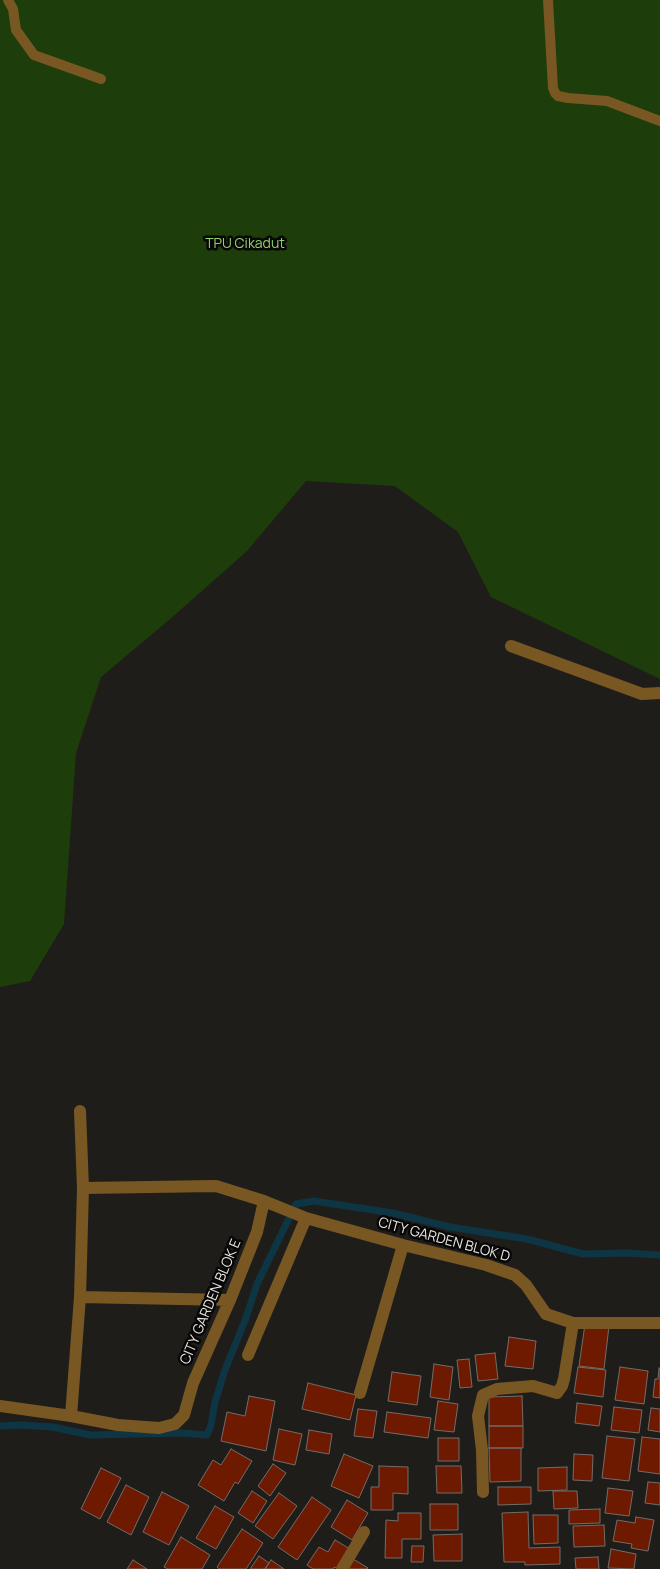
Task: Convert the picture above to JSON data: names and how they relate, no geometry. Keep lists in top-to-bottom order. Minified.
{"streets":{"street":["CITY GARDEN BLOK D","CITY GARDEN BLOK E"]},"crossings":[["CITY GARDEN BLOK D","CITY GARDEN BLOK E"]],"parks":["TPU Cikadut"]}
